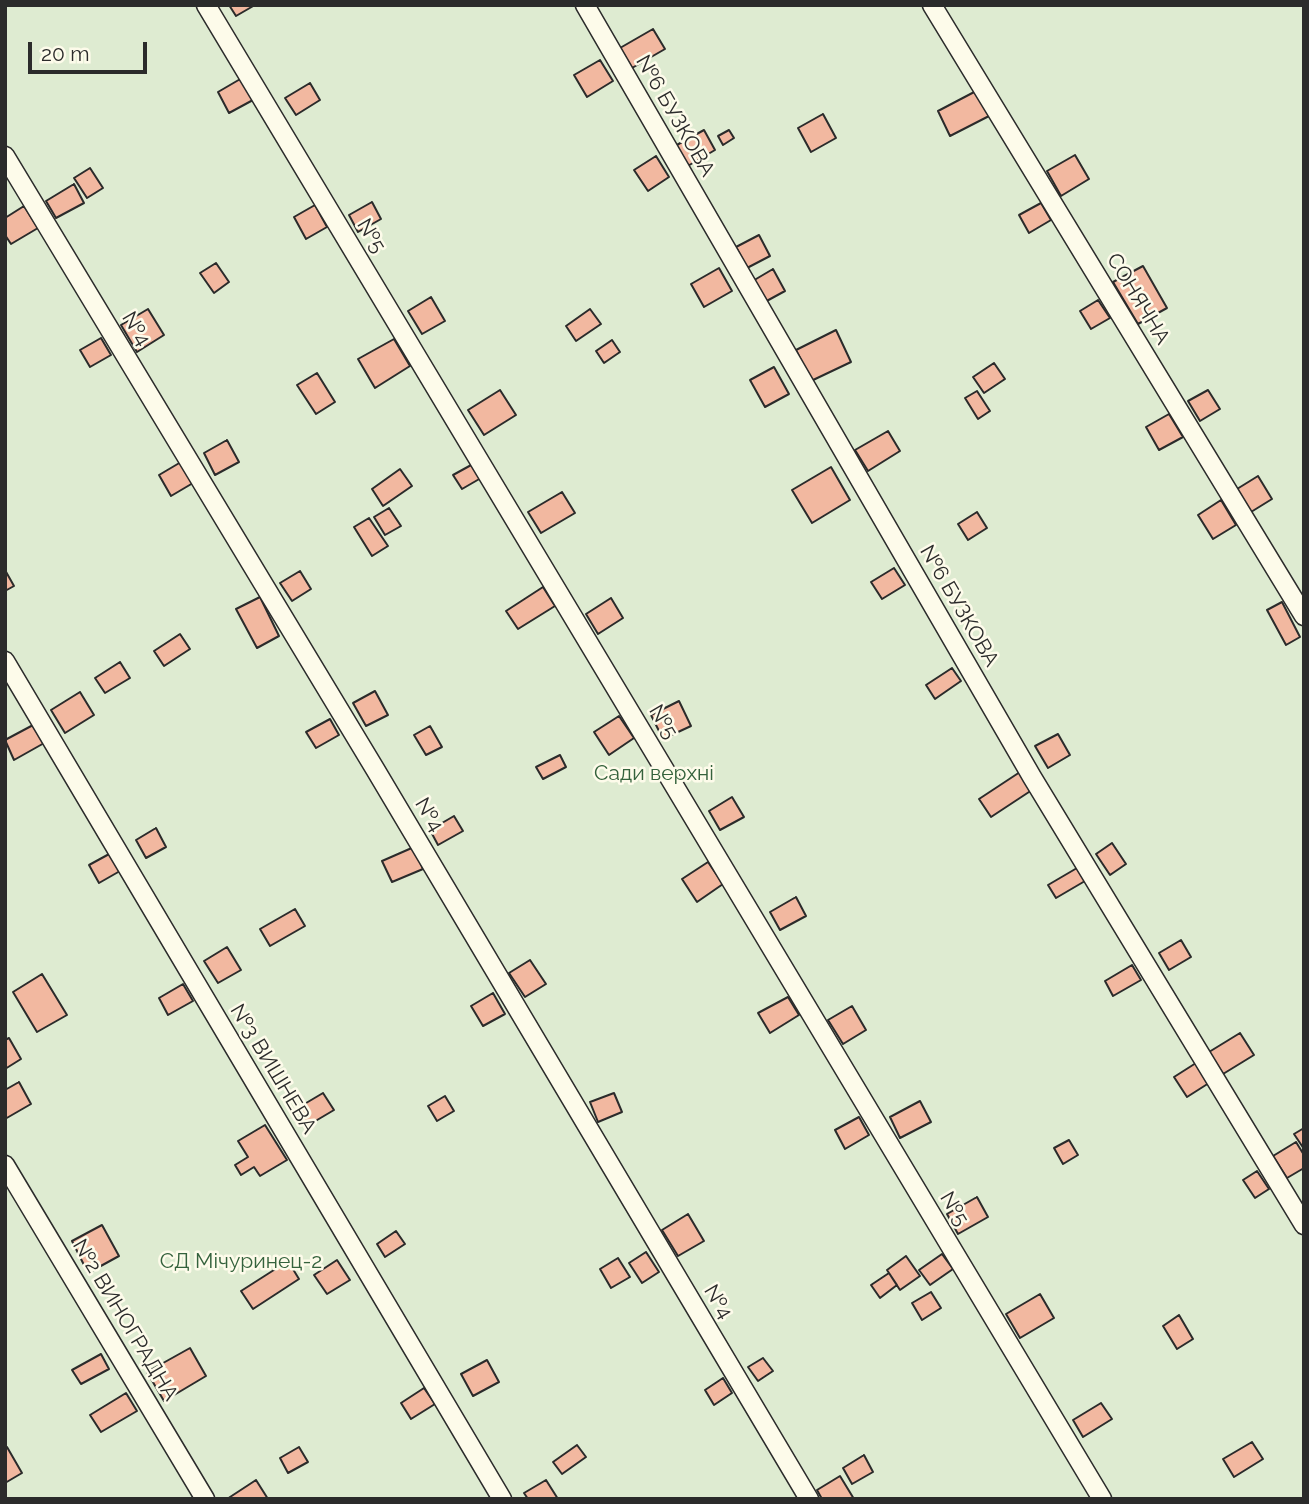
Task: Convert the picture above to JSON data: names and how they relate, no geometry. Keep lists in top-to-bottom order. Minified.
{"streets":{"lane":["№6 БУЗКОВА","№5","СОНЯЧНА","№4","№3 ВИШНЕВА","№2 ВИНОГРАДНА"]},"parks":["Сади верхні","СД Мічуринец-2"],"scale_bar":"20 m"}
